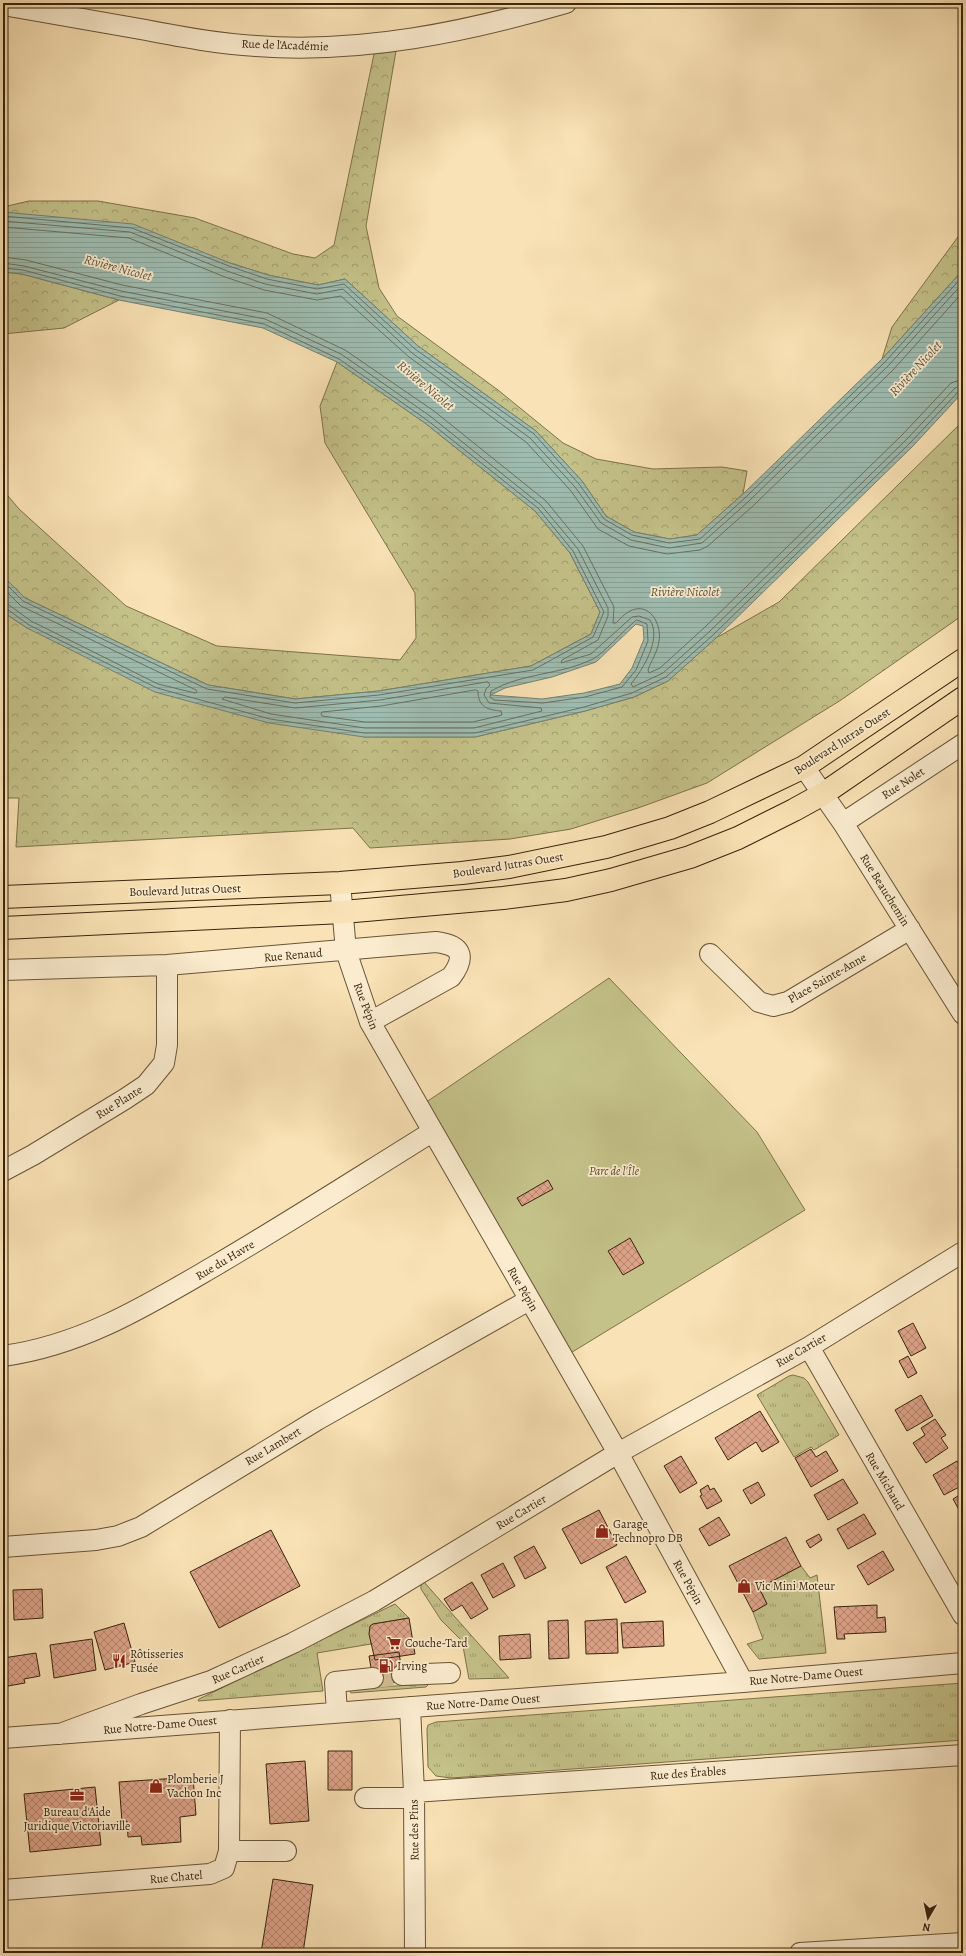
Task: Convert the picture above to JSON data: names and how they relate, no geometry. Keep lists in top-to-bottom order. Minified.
{"streets":{"main road":["Boulevard Jutras Ouest"],"street":["Rue de l'Académie","Rue Nolet","Rue Beauchemin","Rue Renaud","Place Sainte-Anne","Rue Pépin","Rue Plante","Rue du Havre","Rue Cartier","Rue Lambert","Rue Michaud","Rue Notre-Dame Ouest","Rue des Érables","Rue des Pins","Rue Chatel"]},"crossings":[["Boulevard Jutras Ouest","Rue Beauchemin"],["Boulevard Jutras Ouest","Rue Pépin"],["Rue Nolet","Rue Beauchemin"],["Rue Beauchemin","Place Sainte-Anne"],["Rue Renaud","Rue Pépin"],["Rue Renaud","Rue Plante"],["Rue Pépin","Rue du Havre"],["Rue Pépin","Rue Cartier"],["Rue Pépin","Rue Lambert"],["Rue Pépin","Rue Notre-Dame Ouest"],["Rue Cartier","Rue Michaud"],["Rue Cartier","Rue Notre-Dame Ouest"],["Rue Notre-Dame Ouest","Rue des Pins"],["Rue Notre-Dame Ouest","Rue Chatel"],["Rue des Érables","Rue des Pins"]],"water":["Rivière Nicolet"],"parks":["Parc de l'Île"],"places":{"shop":["Garage Technopro DB","Vic Mini Moteur","Plomberie J Vachon Inc"],"supermarket":["Couche-Tard"],"restaurant":["Rôtisseries Fusée"],"fuel station":["Irving"],"office":["Bureau d'Aide Juridique Victoriaville"]},"north":"bottom"}
